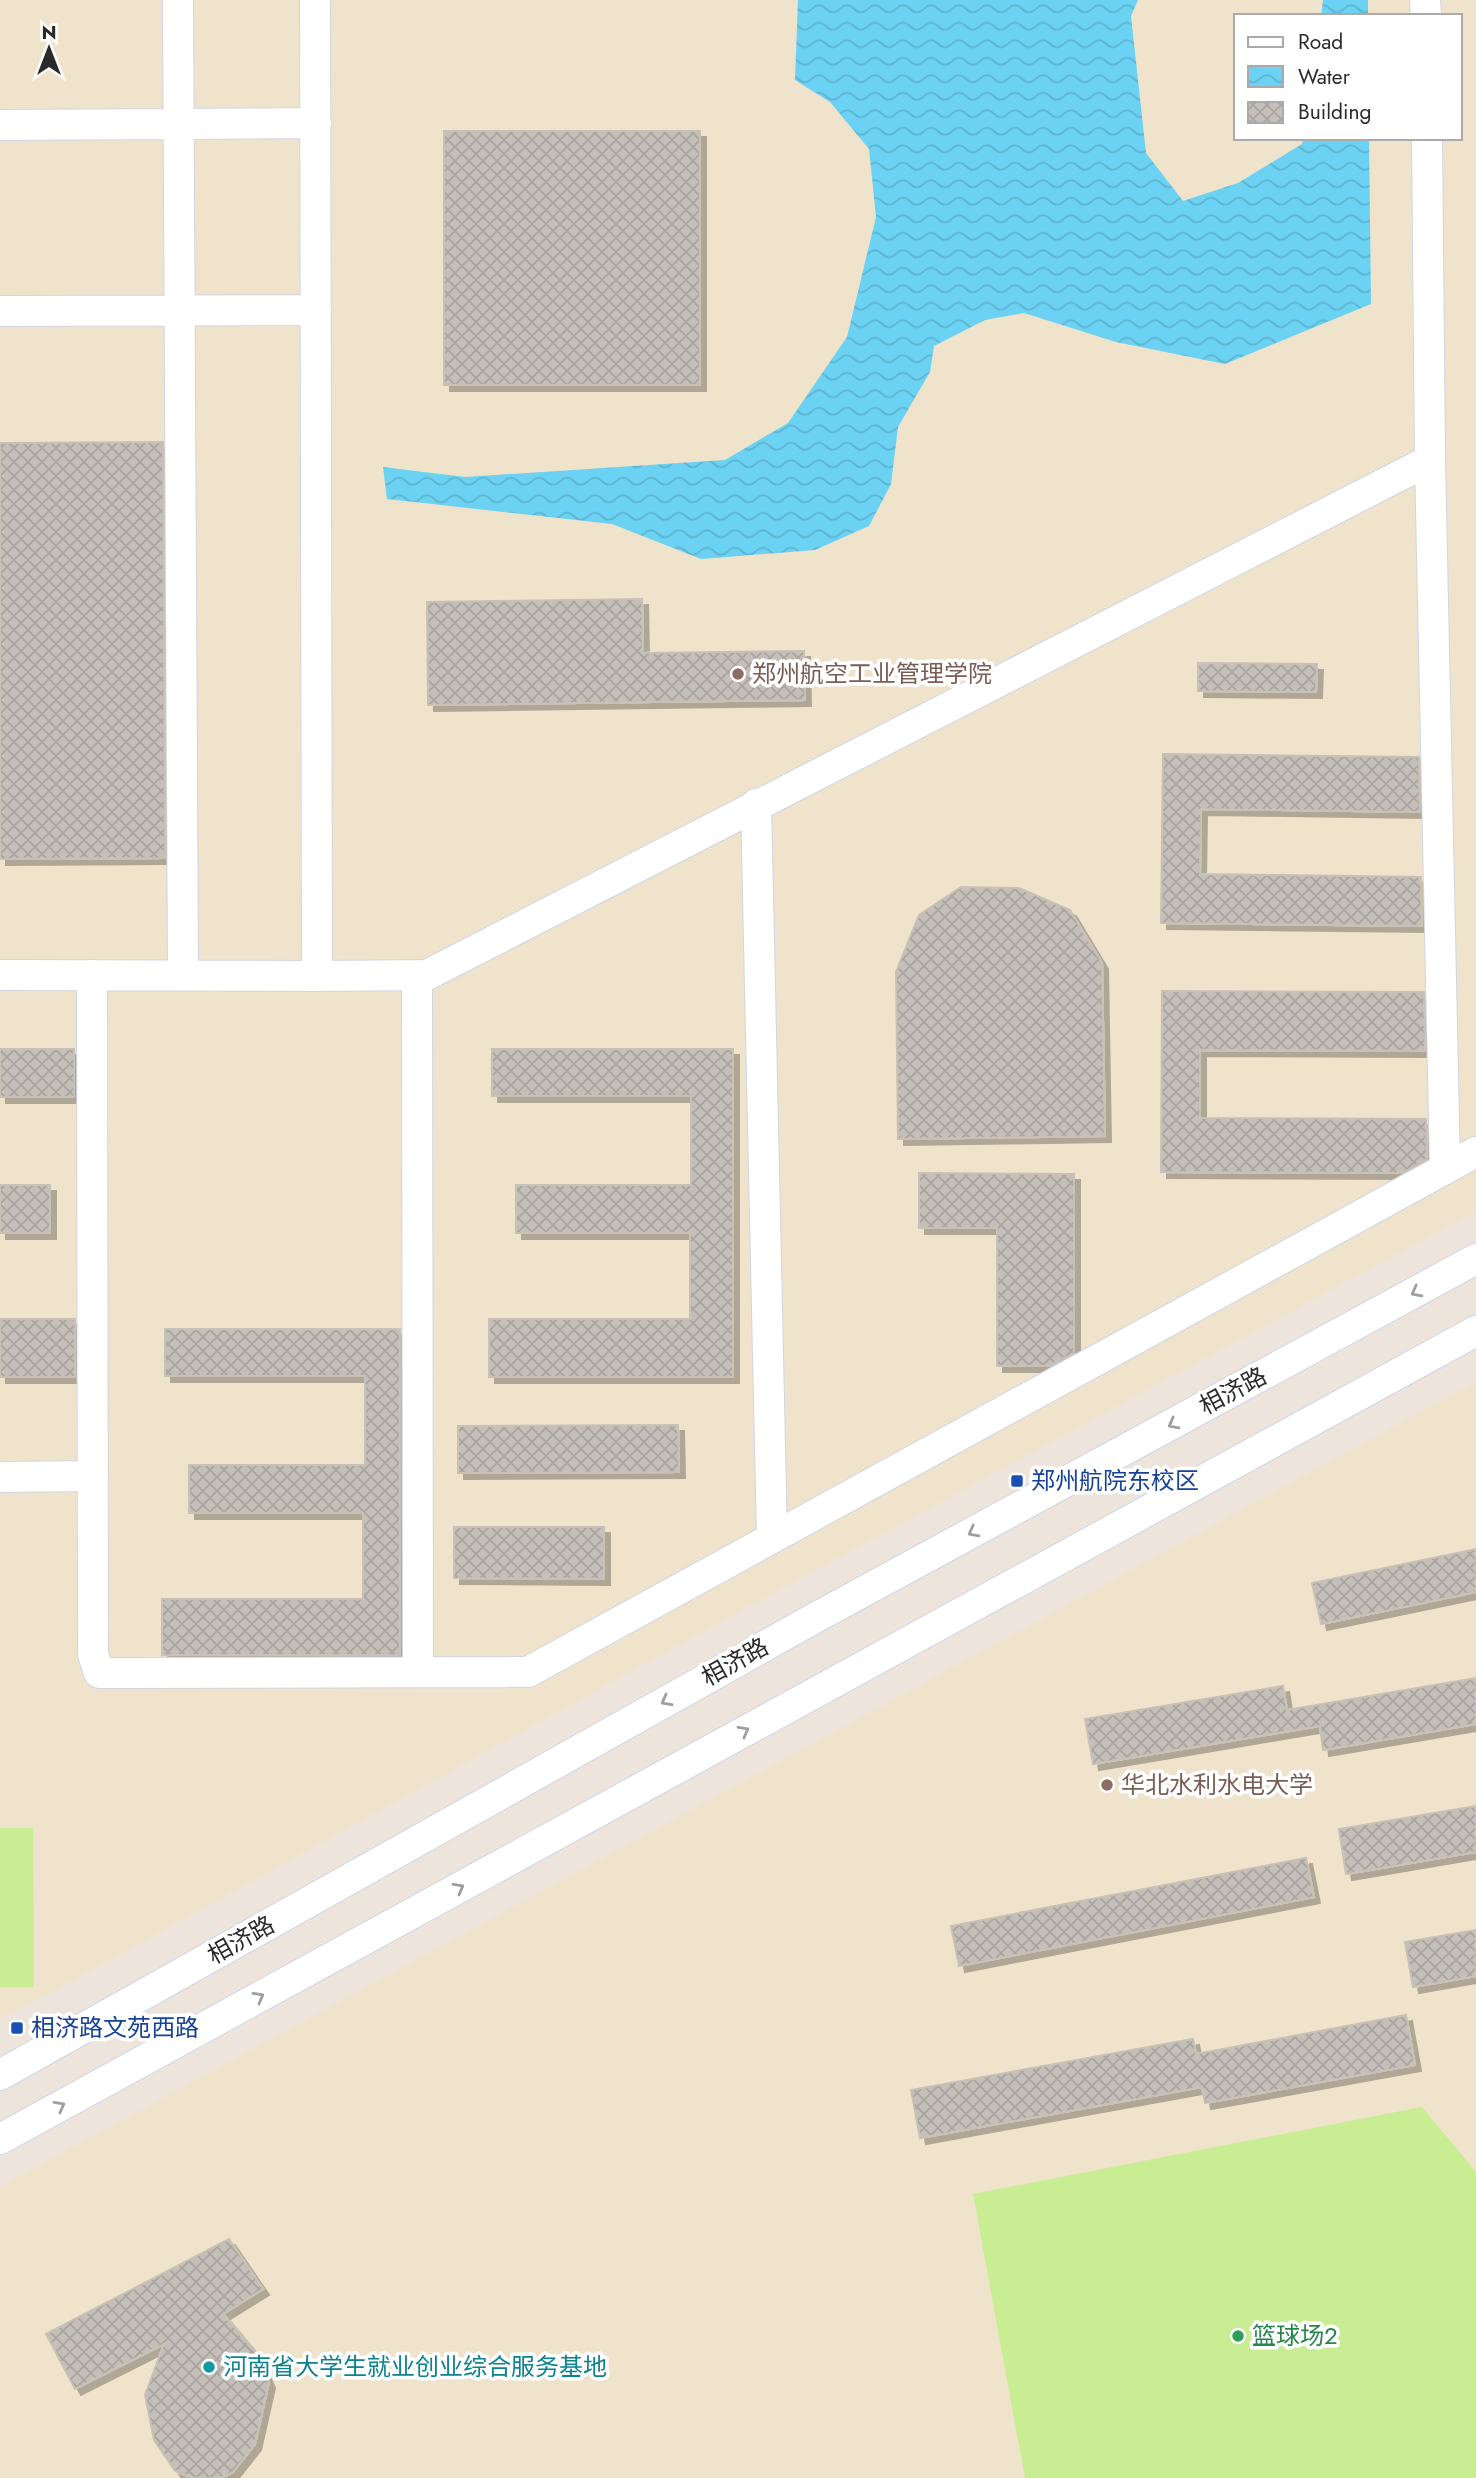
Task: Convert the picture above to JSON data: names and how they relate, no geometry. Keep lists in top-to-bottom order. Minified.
{"streets":{"street":["相济路"]},"places":{"other":["郑州航空工业管理学院","华北水利水电大学","篮球场2","河南省大学生就业创业综合服务基地"],"transit":["郑州航院东校区","相济路文苑西路"]},"legend":["Road","Water","Building"],"north":"top"}
